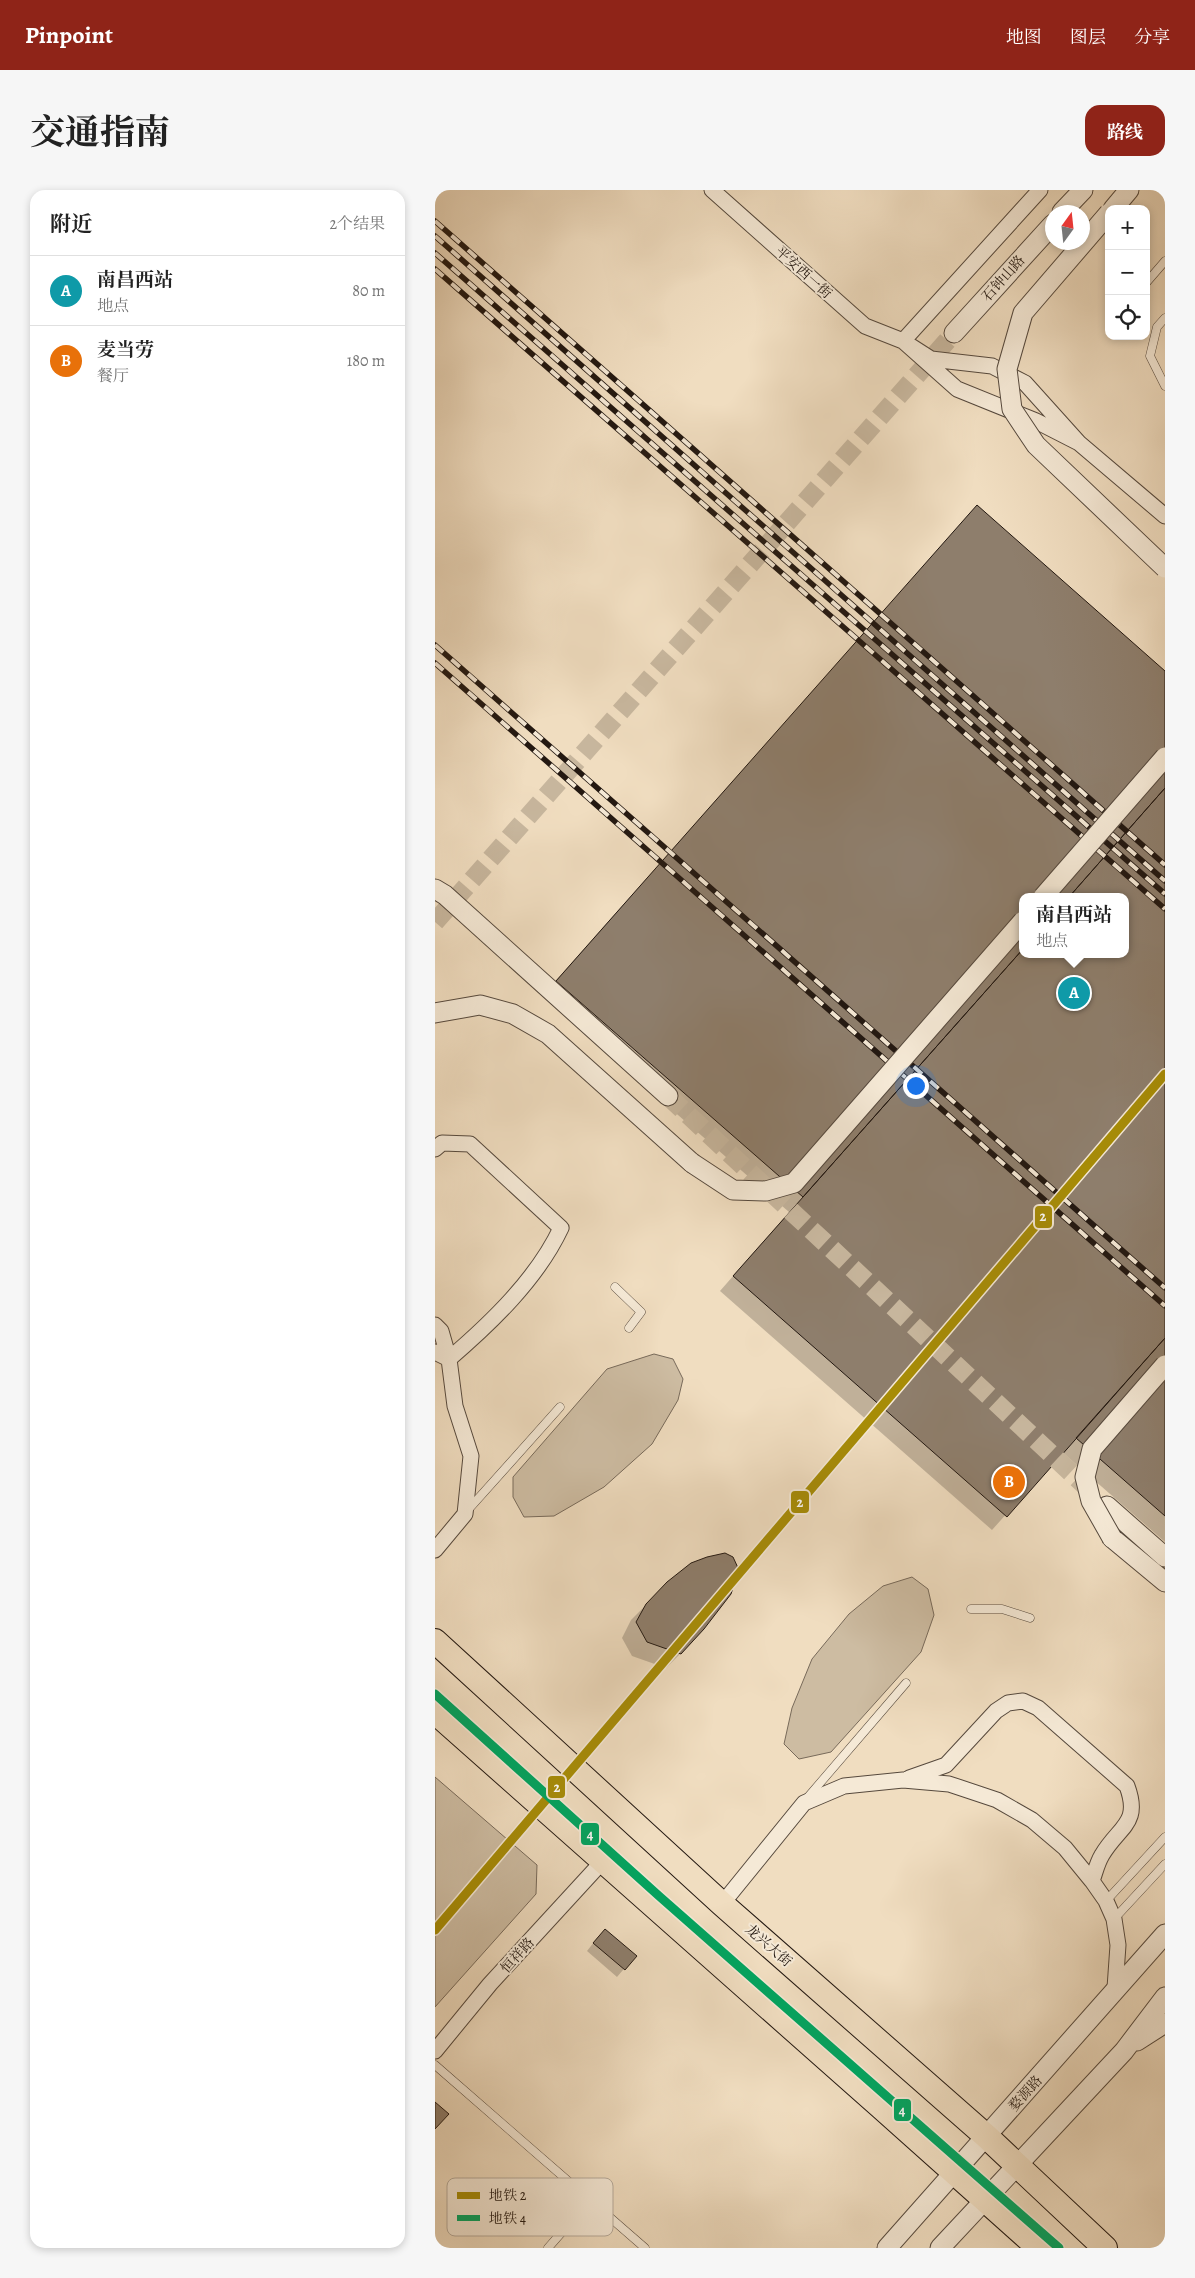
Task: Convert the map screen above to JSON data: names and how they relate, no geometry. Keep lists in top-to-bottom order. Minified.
{"streets":{"main road":["龙兴大街"],"street":["平安西一街","石钟山路","恒祥路","婺源路"]},"crossings":[["龙兴大街","婺源路"]],"lines":["metro line 2","metro line 4"],"legend":["地铁 2","地铁 4"],"north":"top","page":{"header":"Pinpoint","nav":["地图","图层","分享"],"title":"交通指南","buttons":"路线","heading":["附近","2个结果"],"map_buttons":["+","−"],"list":[{"mark":"A","name":"南昌西站","note":"地点","value":"80 m"},{"mark":"B","name":"麦当劳","note":"餐厅","value":"180 m"}],"popup":["南昌西站","地点"],"pins":["A","B"]}}
